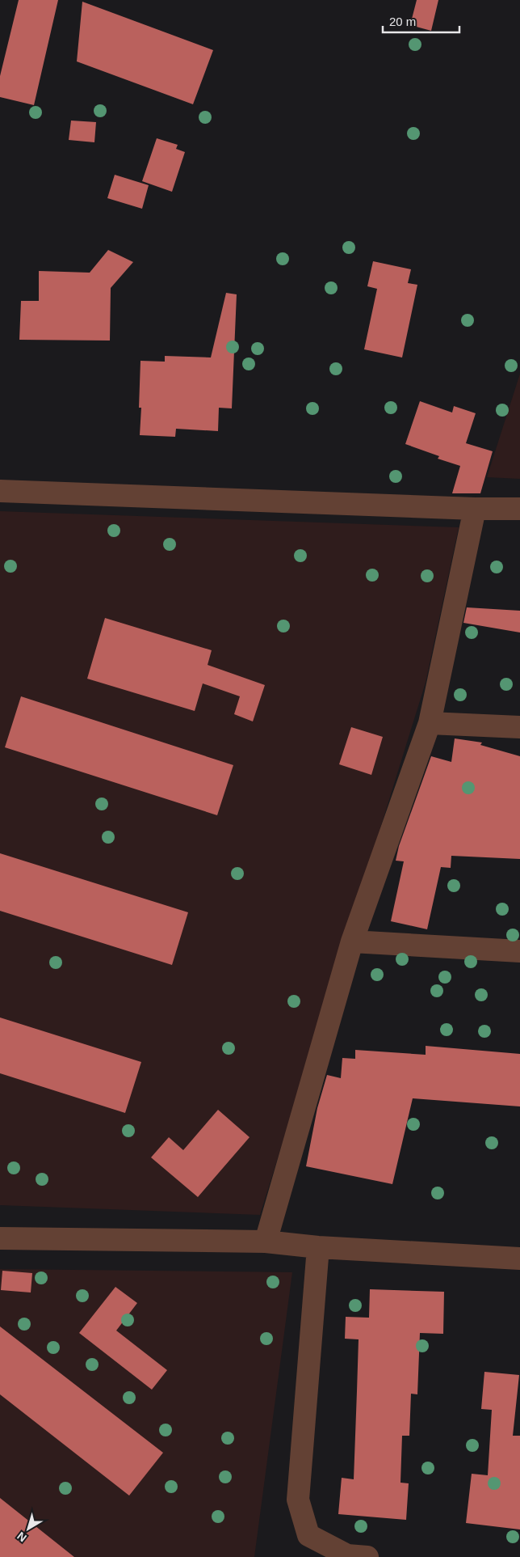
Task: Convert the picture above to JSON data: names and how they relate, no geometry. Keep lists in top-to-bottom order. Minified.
{"scale_bar":"20 m","north":"bottom left"}
